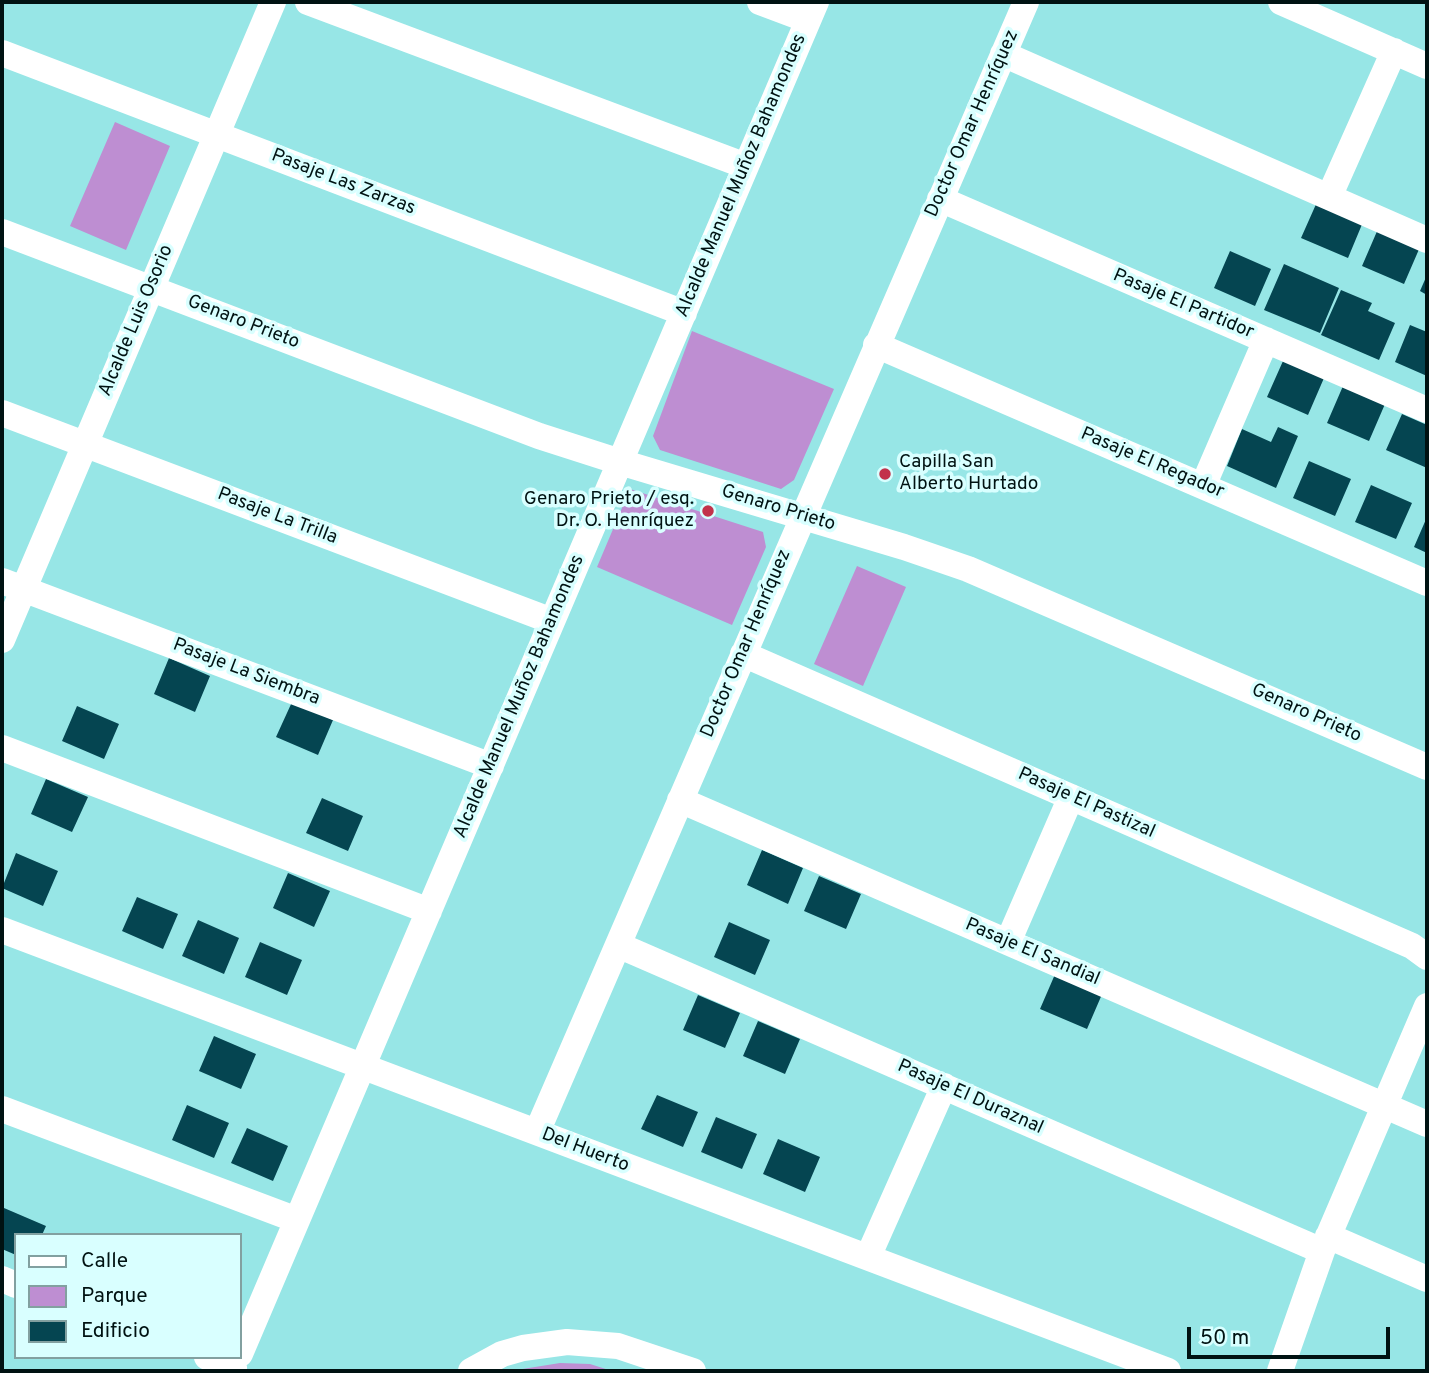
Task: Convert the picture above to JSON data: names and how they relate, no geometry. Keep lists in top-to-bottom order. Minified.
{"streets":{"street":["Doctor Omar Henríquez","Alcalde Manuel Muñoz Bahamondes","Pasaje Las Zarzas","Pasaje El Partidor","Alcalde Luis Osorio","Genaro Prieto","Pasaje El Regador","Pasaje La Trilla","Pasaje La Siembra","Pasaje El Pastizal","Pasaje El Sandial","Pasaje El Duraznal","Del Huerto"]},"crossings":[["Doctor Omar Henríquez","Pasaje El Partidor"],["Doctor Omar Henríquez","Genaro Prieto"],["Doctor Omar Henríquez","Pasaje El Regador"],["Doctor Omar Henríquez","Pasaje El Pastizal"],["Doctor Omar Henríquez","Pasaje El Sandial"],["Doctor Omar Henríquez","Pasaje El Duraznal"],["Doctor Omar Henríquez","Del Huerto"],["Alcalde Manuel Muñoz Bahamondes","Pasaje Las Zarzas"],["Alcalde Manuel Muñoz Bahamondes","Genaro Prieto"],["Alcalde Manuel Muñoz Bahamondes","Pasaje La Trilla"],["Alcalde Manuel Muñoz Bahamondes","Pasaje La Siembra"],["Alcalde Manuel Muñoz Bahamondes","Del Huerto"],["Pasaje Las Zarzas","Alcalde Luis Osorio"],["Alcalde Luis Osorio","Genaro Prieto"],["Alcalde Luis Osorio","Pasaje La Trilla"],["Alcalde Luis Osorio","Pasaje La Siembra"]],"places":["Capilla San Alberto Hurtado","Genaro Prieto / esq. Dr. O. Henríquez"],"legend":["Calle","Parque","Edificio"],"scale_bar":"50 m"}
